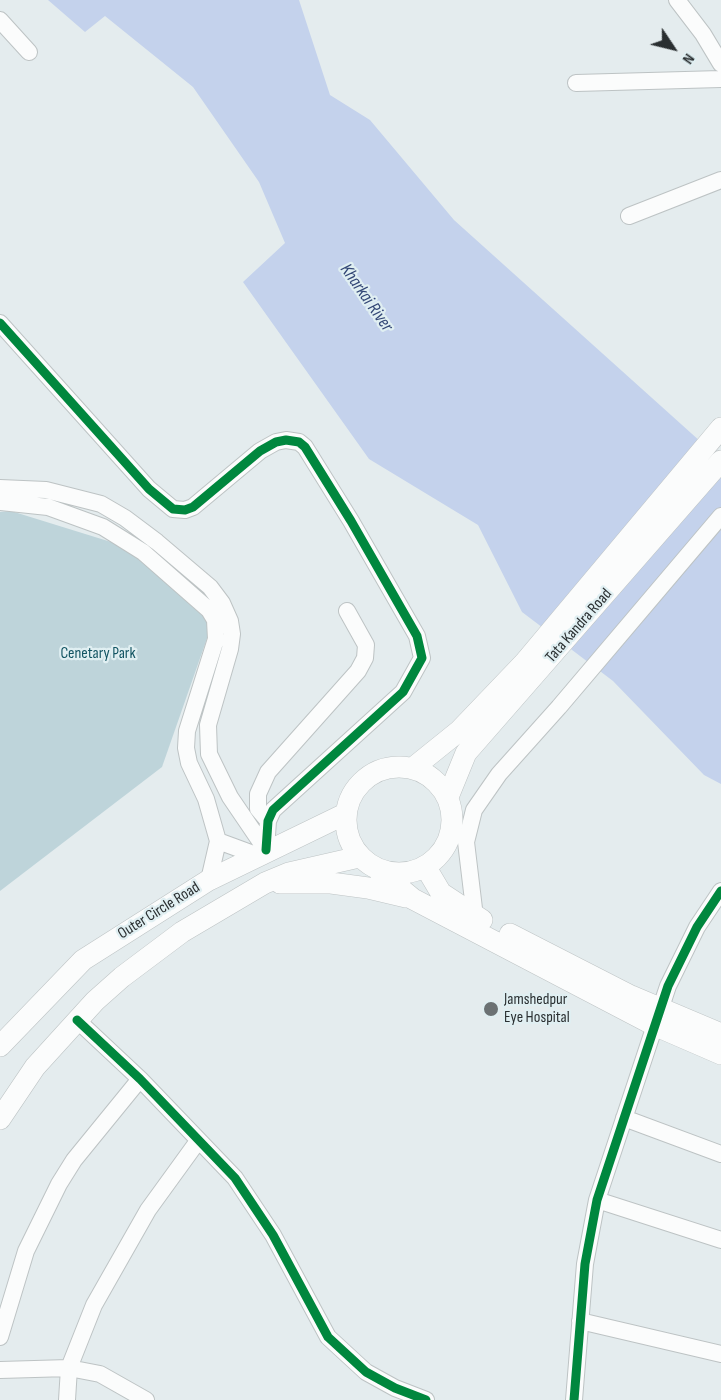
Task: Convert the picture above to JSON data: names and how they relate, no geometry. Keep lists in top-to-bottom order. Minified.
{"streets":{"main road":["Tata Kandra Road","Outer Circle Road"]},"crossings":[["Tata Kandra Road","Outer Circle Road"]],"water":["Kharkai River"],"parks":["Cenetary Park"],"places":["Jamshedpur Eye Hospital"],"north":"bottom right"}
